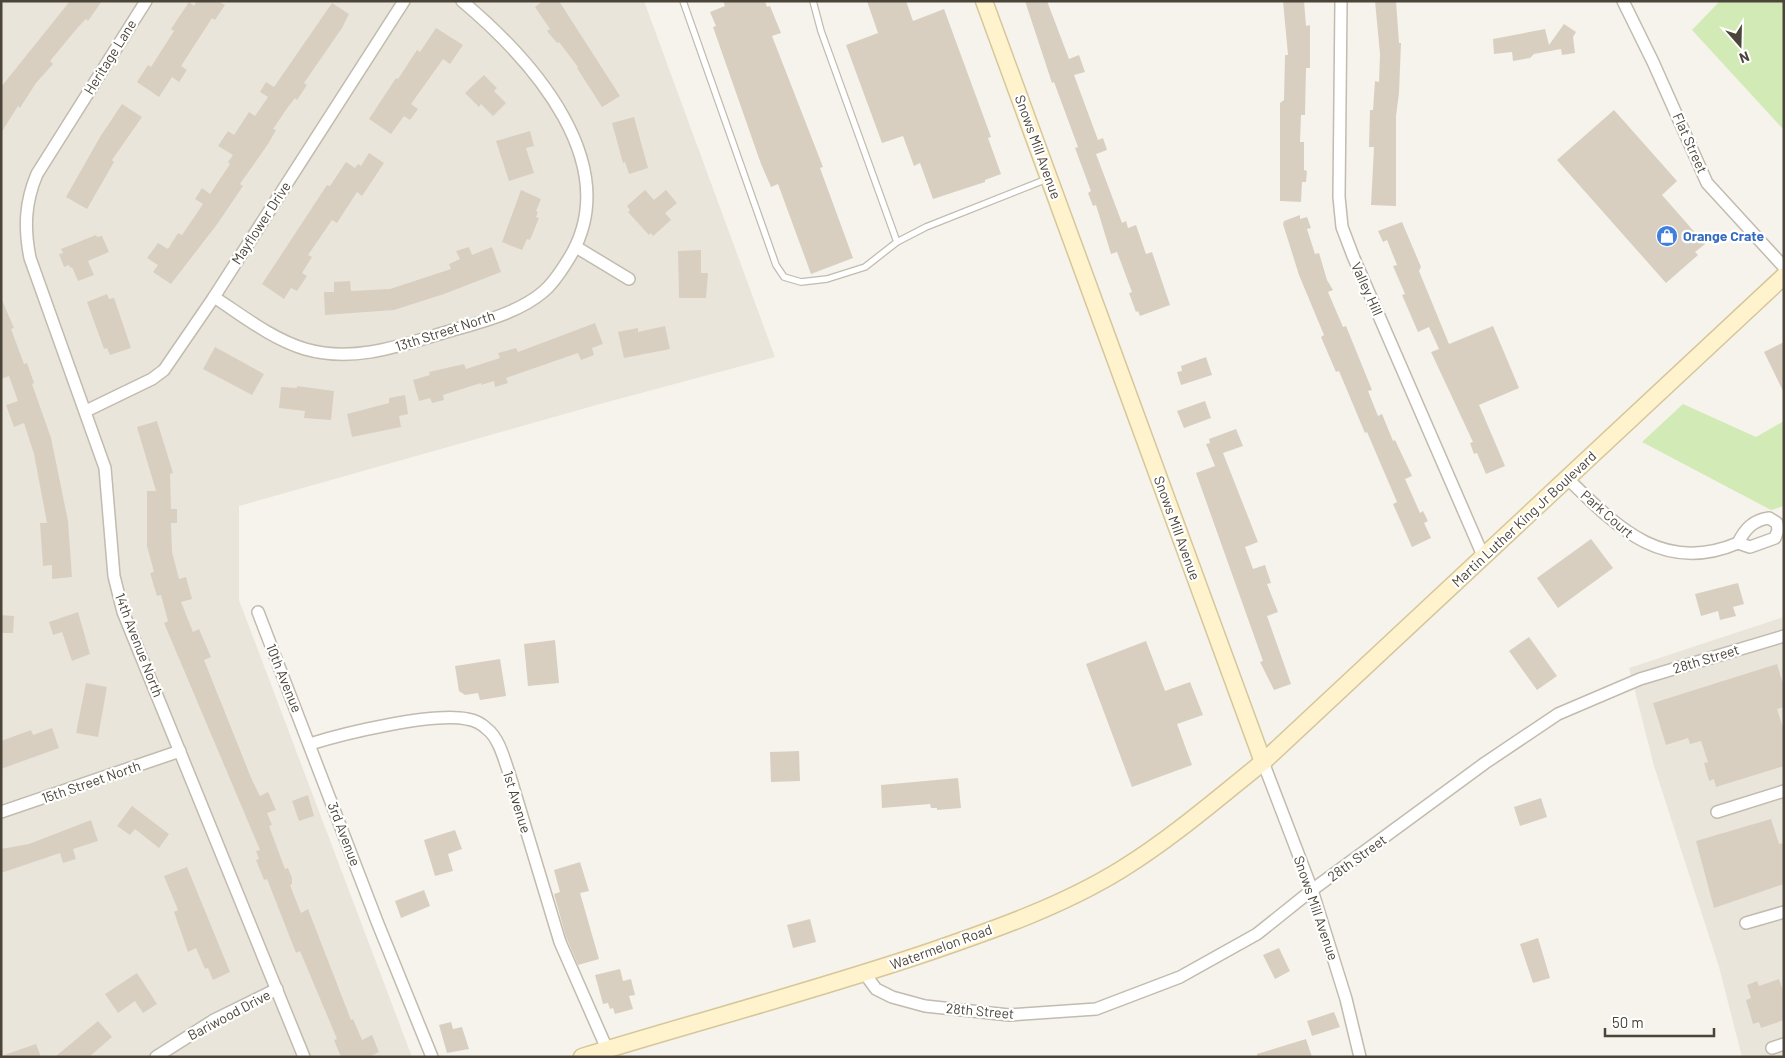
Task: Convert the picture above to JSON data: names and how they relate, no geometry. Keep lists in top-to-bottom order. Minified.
{"streets":{"main road":["Snows Mill Avenue","Martin Luther King Jr Boulevard","Watermelon Road"],"street":["Heritage Lane","Flat Street","Mayflower Drive","Valley Hill","13th Street North","Park Court","14th Avenue North","28th Street","10th Avenue","15th Street North","1st Avenue","3rd Avenue","Bariwood Drive"]},"crossings":[["Heritage Lane","14th Avenue North"],["Snows Mill Avenue","Martin Luther King Jr Boulevard"],["Snows Mill Avenue","28th Street"],["Snows Mill Avenue","Watermelon Road"],["Mayflower Drive","13th Street North"],["Mayflower Drive","14th Avenue North"],["Valley Hill","Martin Luther King Jr Boulevard"],["Park Court","Martin Luther King Jr Boulevard"],["Martin Luther King Jr Boulevard","Watermelon Road"],["14th Avenue North","15th Street North"],["14th Avenue North","Bariwood Drive"],["28th Street","Watermelon Road"],["10th Avenue","1st Avenue"],["10th Avenue","3rd Avenue"],["1st Avenue","3rd Avenue"],["1st Avenue","Watermelon Road"]],"places":{"shop":["Orange Crate"]},"scale_bar":"50 m","north":"bottom"}
